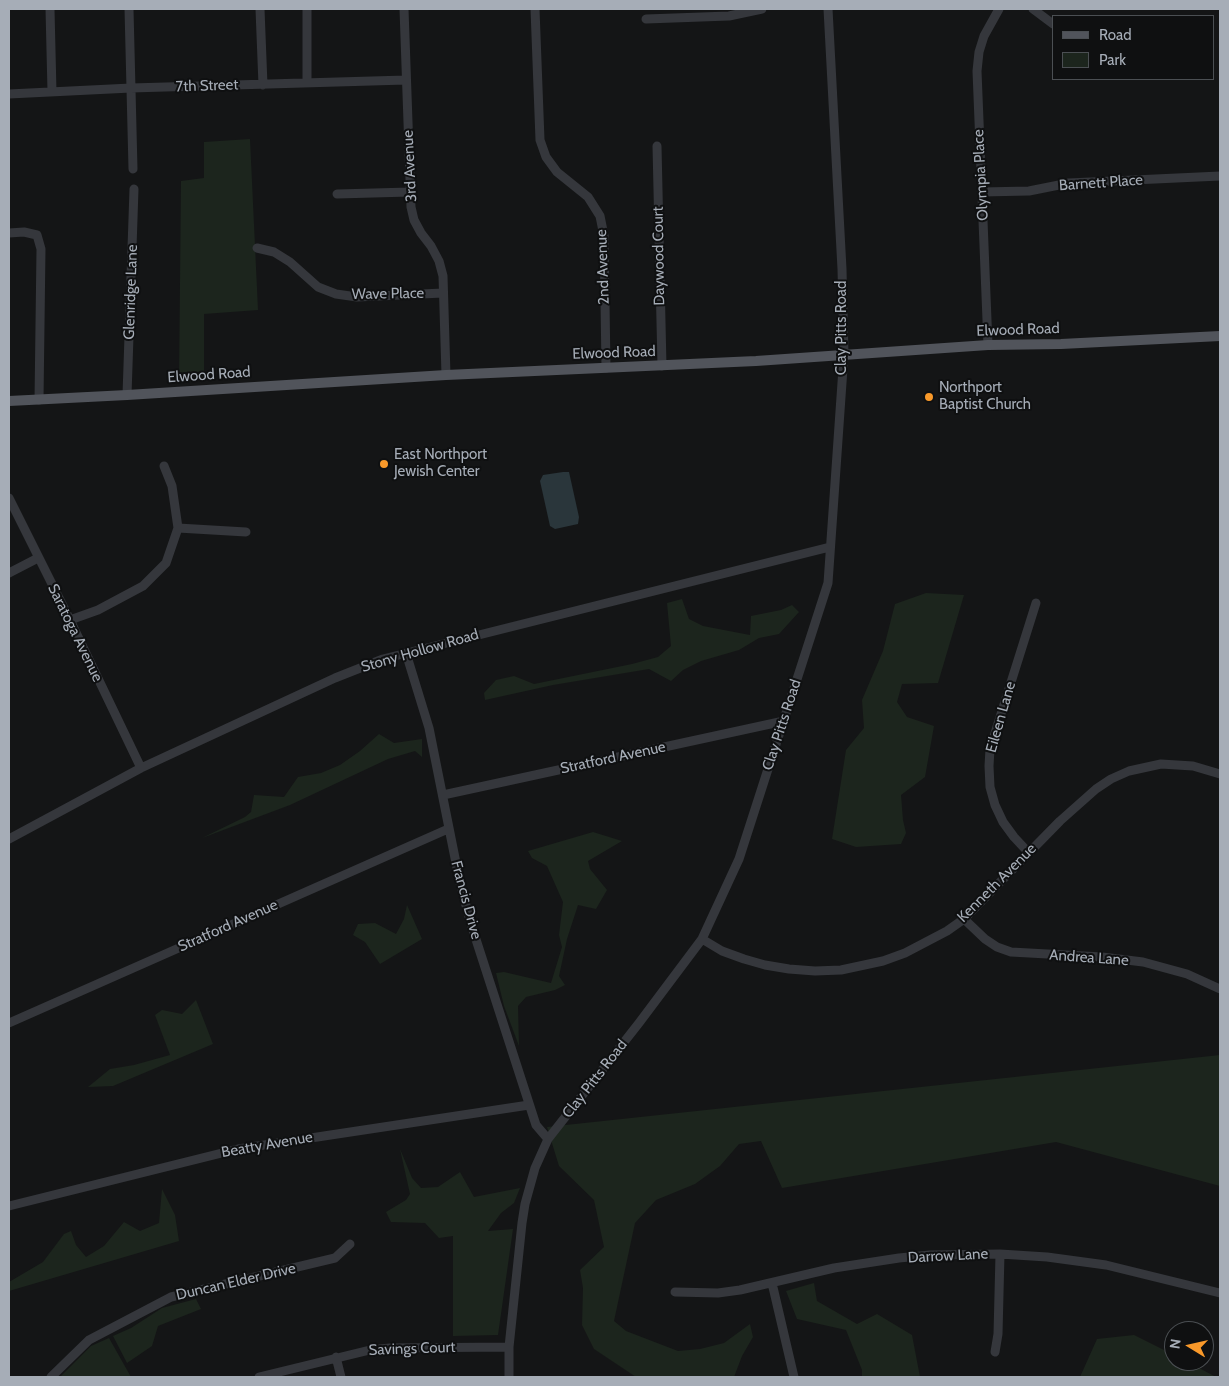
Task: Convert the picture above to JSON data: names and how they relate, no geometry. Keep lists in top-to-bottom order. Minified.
{"streets":{"main road":["Elwood Road"],"street":["7th Street","3rd Avenue","Olympia Place","Barnett Place","Daywood Court","2nd Avenue","Glenridge Lane","Wave Place","Clay Pitts Road","Saratoga Avenue","Stony Hollow Road","Eileen Lane","Stratford Avenue","Kenneth Avenue","Francis Drive","Andrea Lane","Beatty Avenue","Darrow Lane","Duncan Elder Drive","Savings Court"]},"crossings":[["7th Street","3rd Avenue"],["3rd Avenue","Wave Place"],["3rd Avenue","Elwood Road"],["Olympia Place","Barnett Place"],["Olympia Place","Elwood Road"],["Daywood Court","Elwood Road"],["2nd Avenue","Elwood Road"],["Glenridge Lane","Elwood Road"],["Clay Pitts Road","Elwood Road"],["Clay Pitts Road","Stony Hollow Road"],["Clay Pitts Road","Stratford Avenue"],["Clay Pitts Road","Kenneth Avenue"],["Clay Pitts Road","Francis Drive"],["Clay Pitts Road","Savings Court"],["Saratoga Avenue","Stony Hollow Road"],["Stony Hollow Road","Francis Drive"],["Eileen Lane","Kenneth Avenue"],["Stratford Avenue","Francis Drive"],["Kenneth Avenue","Andrea Lane"],["Francis Drive","Beatty Avenue"]],"places":["Northport Baptist Church","East Northport Jewish Center"],"legend":["Road","Park"],"north":"left"}
